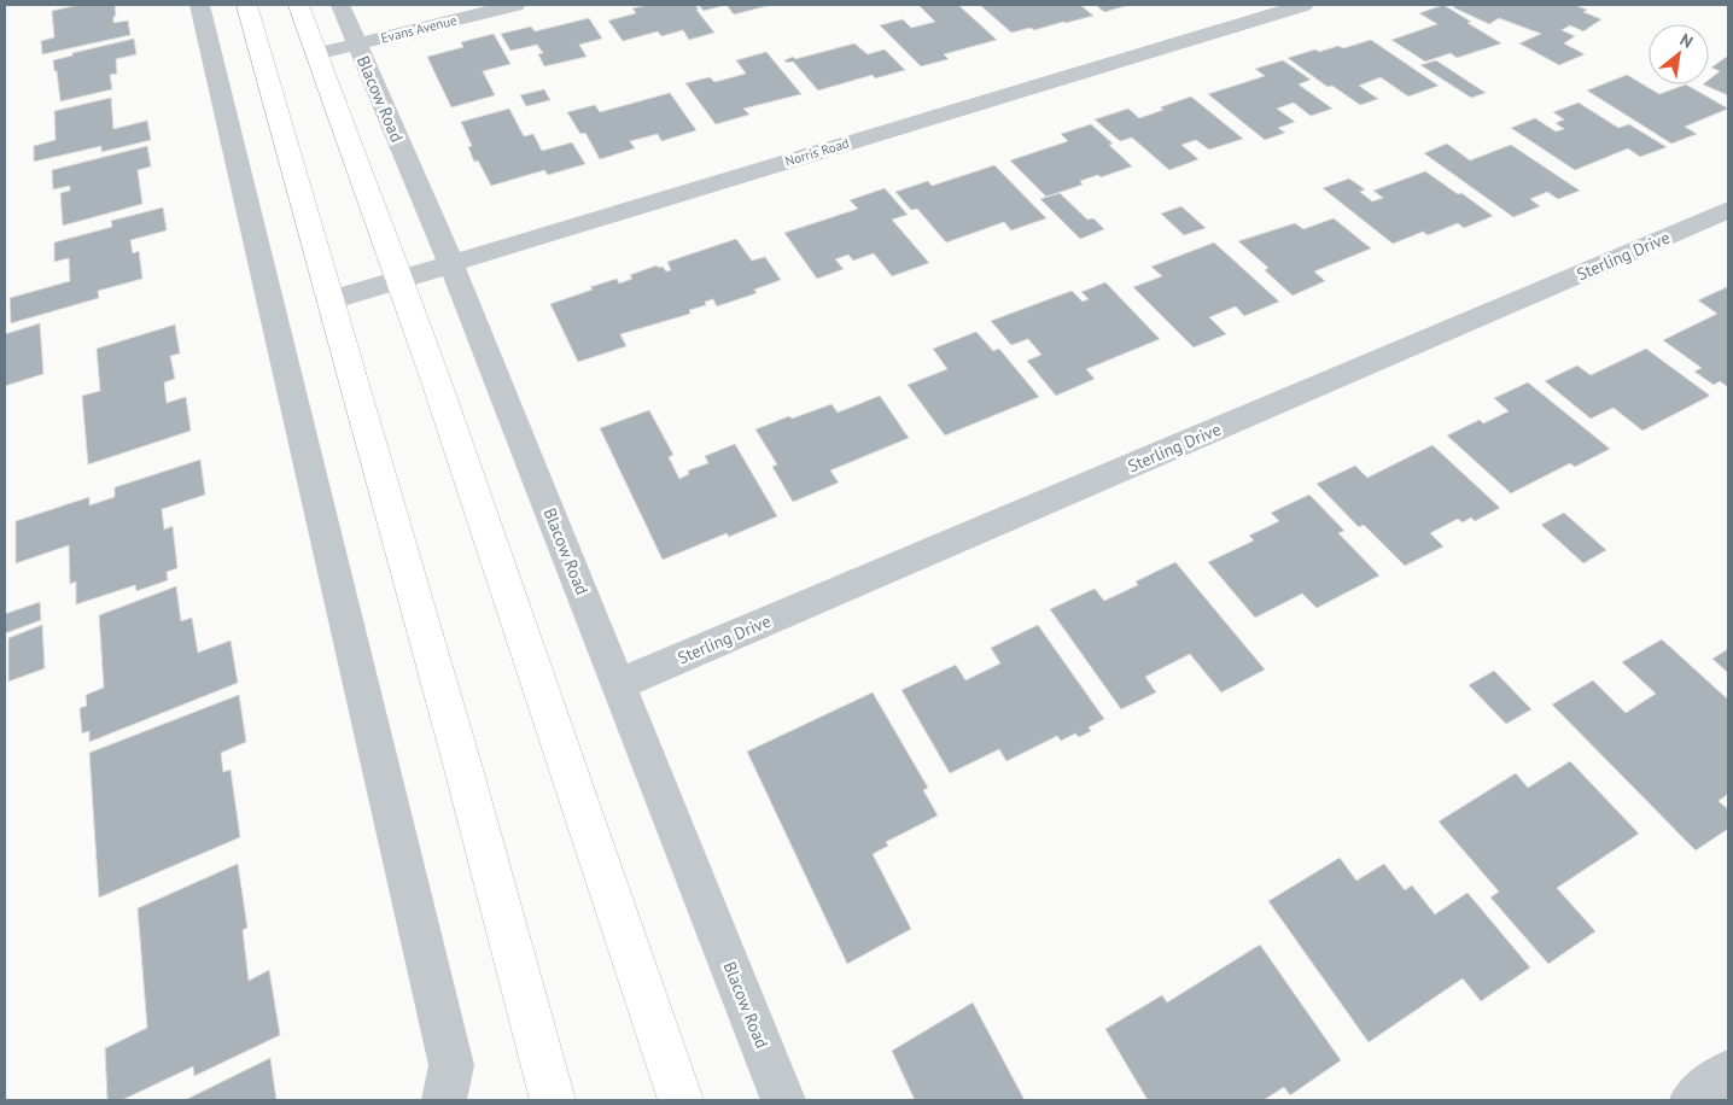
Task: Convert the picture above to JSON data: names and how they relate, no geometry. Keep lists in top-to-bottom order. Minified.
{"streets":{"street":["Evans Avenue","Blacow Road","Norris Road","Sterling Drive"]},"crossings":[["Evans Avenue","Blacow Road"],["Blacow Road","Norris Road"],["Blacow Road","Sterling Drive"]],"north":"top right"}
